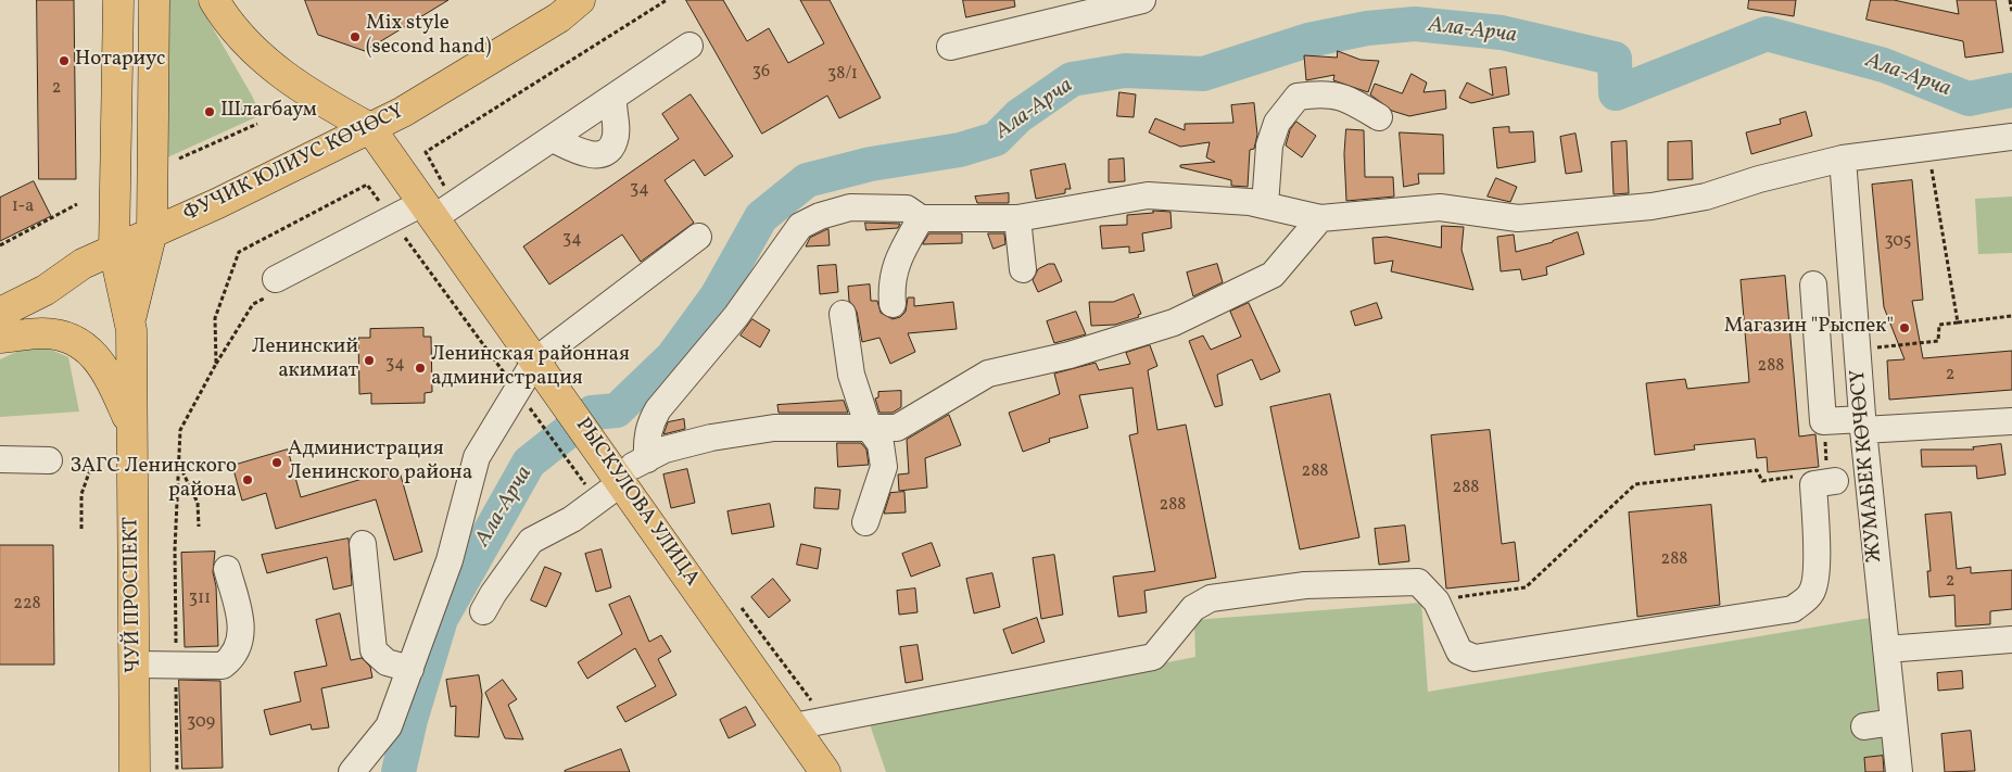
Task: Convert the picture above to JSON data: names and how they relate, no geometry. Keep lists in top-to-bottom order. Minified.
{"streets":{"main road":["ФУЧИК ЮЛИУС КӨЧӨСҮ","РЫСКУЛОВА УЛИЦА","ЧУЙ ПРОСПЕКТ"],"street":["ЖУМАБЕК КӨЧӨСҮ"]},"crossings":[["ФУЧИК ЮЛИУС КӨЧӨСҮ","РЫСКУЛОВА УЛИЦА"],["ФУЧИК ЮЛИУС КӨЧӨСҮ","ЧУЙ ПРОСПЕКТ"]],"water":["Ала-Арча"],"places":["Mix style (second hand)","Нотариус","Шлагбаум","Магазин \"Рыспек\"","Ленинский акимиат","Ленинская районная администрация","Администрация Ленинского района","ЗАГС Ленинского района"],"house_numbers":["36","38/1","2","34","1-a","34","305","34","288","2","288","288","288","288","2","311","228","309"]}
